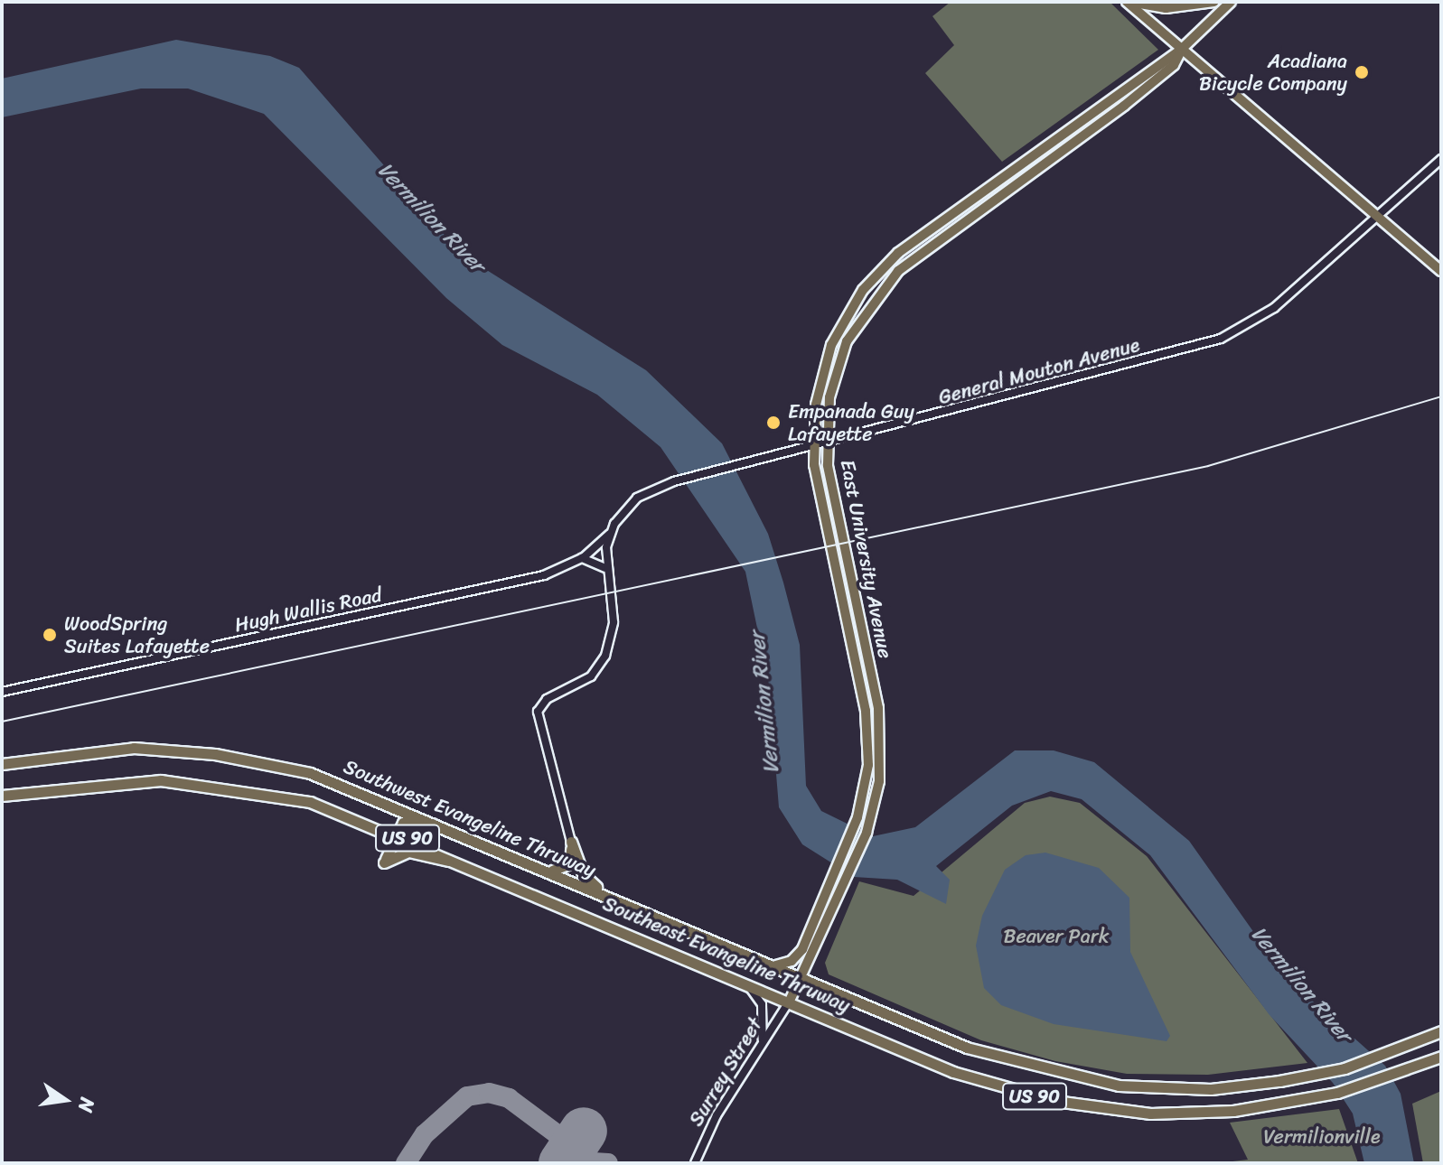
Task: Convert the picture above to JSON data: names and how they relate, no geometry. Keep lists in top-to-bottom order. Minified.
{"streets":{"highway":["Southwest Evangeline Thruway","US 90","Southeast Evangeline Thruway"],"main road":["East University Avenue"],"street":["General Mouton Avenue","Hugh Wallis Road","Surrey Street"]},"crossings":[["General Mouton Avenue","East University Avenue"],["General Mouton Avenue","Hugh Wallis Road"],["East University Avenue","US 90"],["East University Avenue","Southeast Evangeline Thruway"],["East University Avenue","Surrey Street"],["Southwest Evangeline Thruway","Southeast Evangeline Thruway"],["US 90","Southeast Evangeline Thruway"],["Southeast Evangeline Thruway","Surrey Street"]],"water":["Vermilion River"],"parks":["Beaver Park","Vermilionville"],"places":["Acadiana Bicycle Company","Empanada Guy Lafayette","WoodSpring Suites Lafayette"],"north":"right"}
